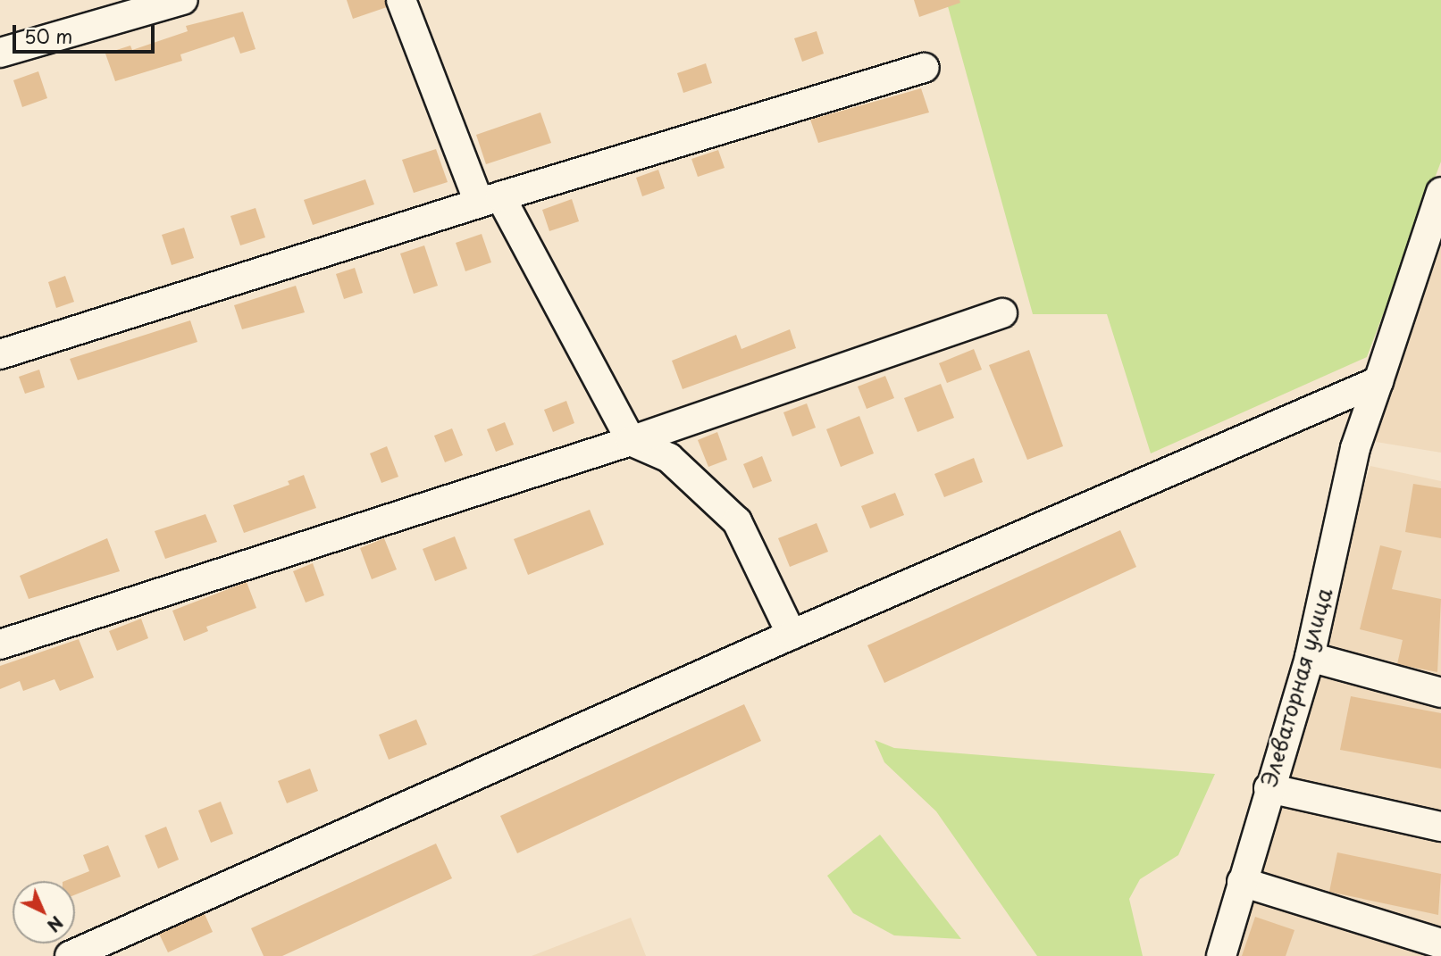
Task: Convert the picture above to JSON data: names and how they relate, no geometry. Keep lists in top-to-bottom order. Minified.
{"streets":{"street":["Элеваторная улица"]},"scale_bar":"50 m","north":"bottom right"}
